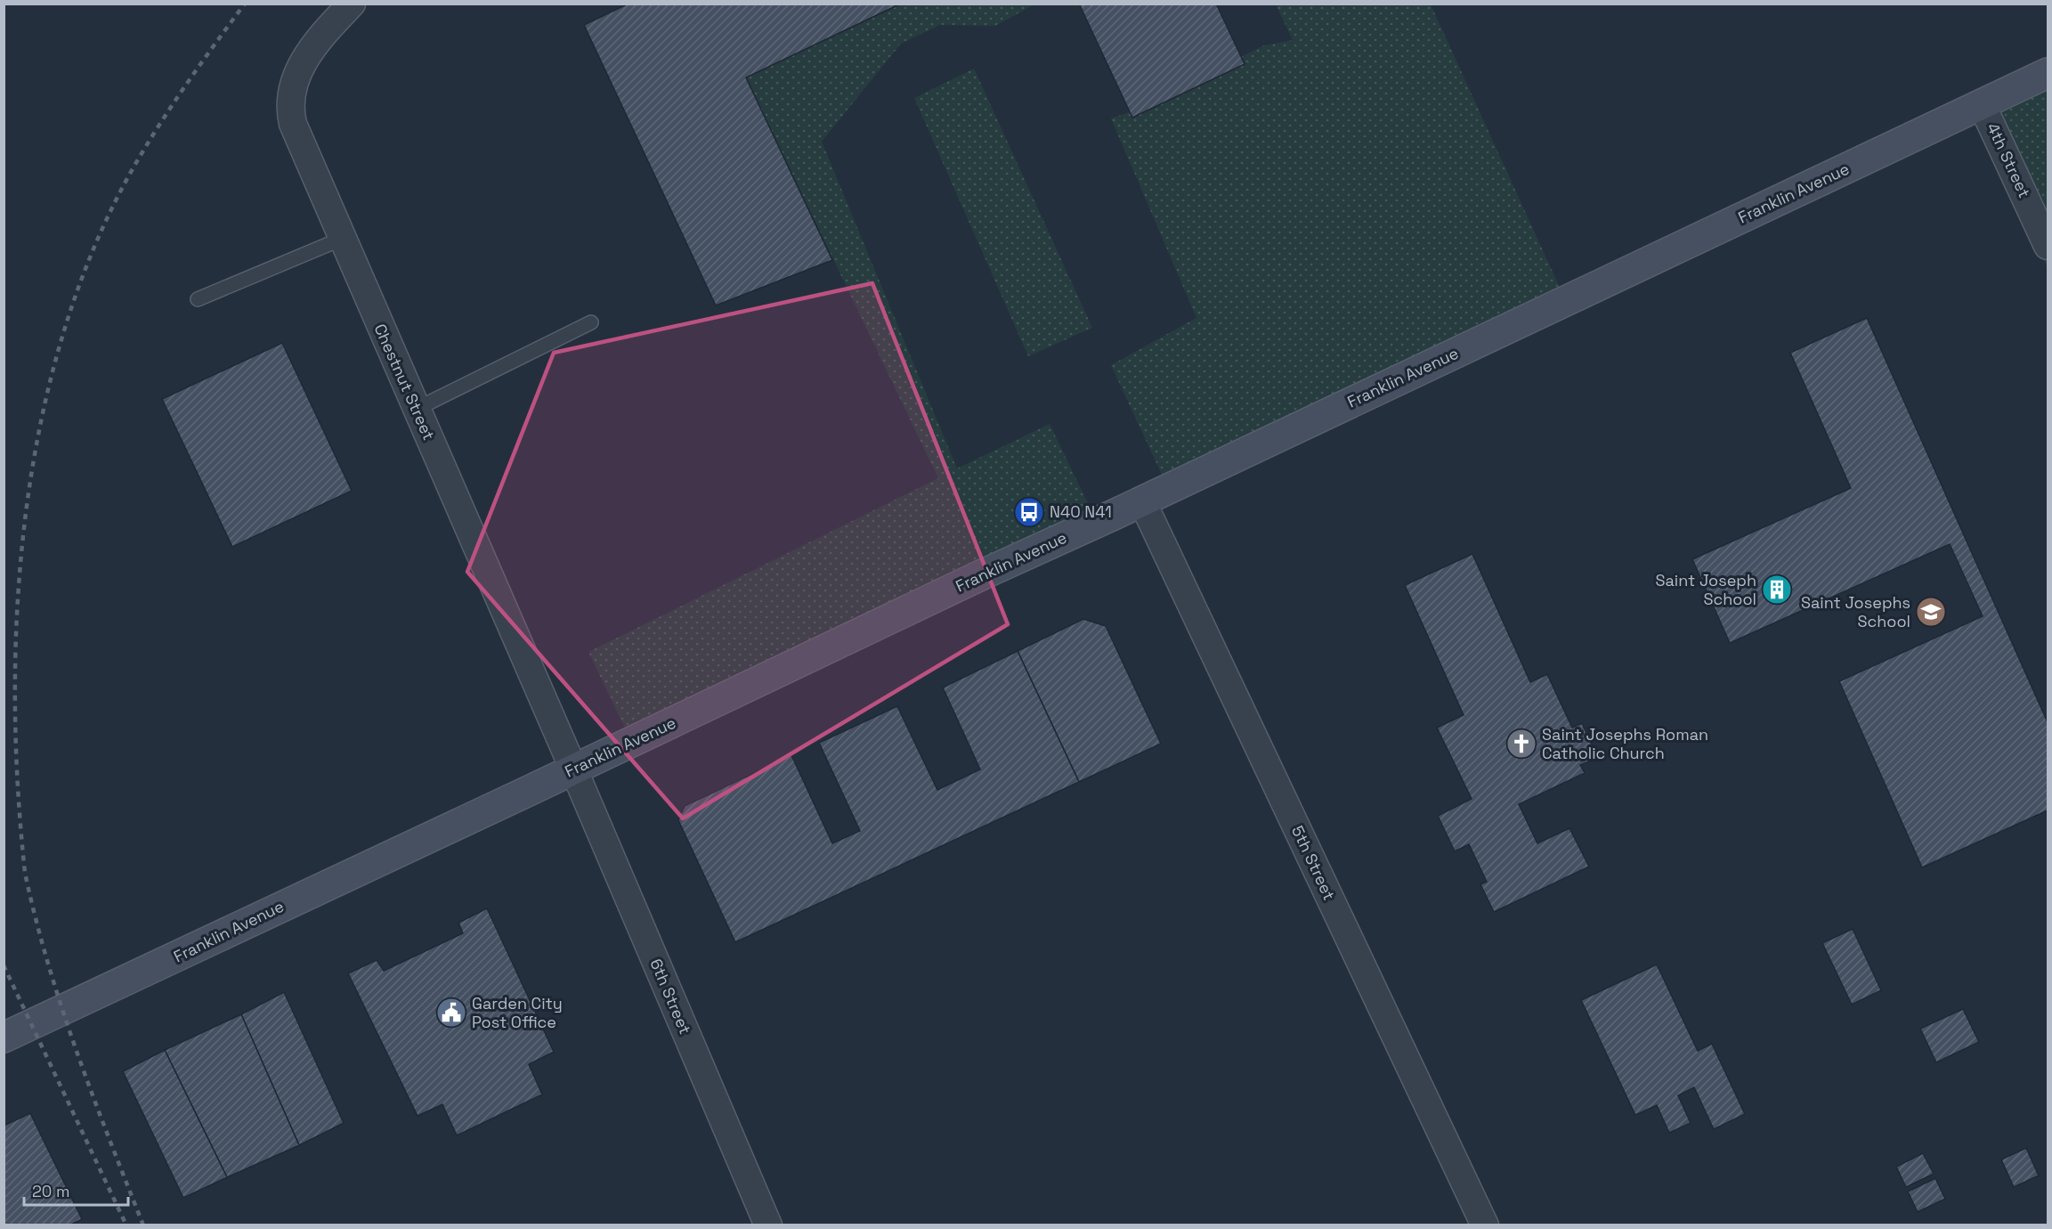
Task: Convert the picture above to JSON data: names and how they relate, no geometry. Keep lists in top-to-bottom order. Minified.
{"streets":{"main road":["Franklin Avenue"],"street":["4th Street","Chestnut Street","5th Street","6th Street"]},"crossings":[["4th Street","Franklin Avenue"],["Franklin Avenue","Chestnut Street"],["Franklin Avenue","5th Street"],["Franklin Avenue","6th Street"],["Chestnut Street","6th Street"]],"places":{"bus stop":["N40 N41"],"building":["Saint Joseph School"],"school or university":["Saint Josephs School"],"church":["Saint Josephs Roman Catholic Church"],"public building":["Garden City Post Office"]},"scale_bar":"20 m"}
